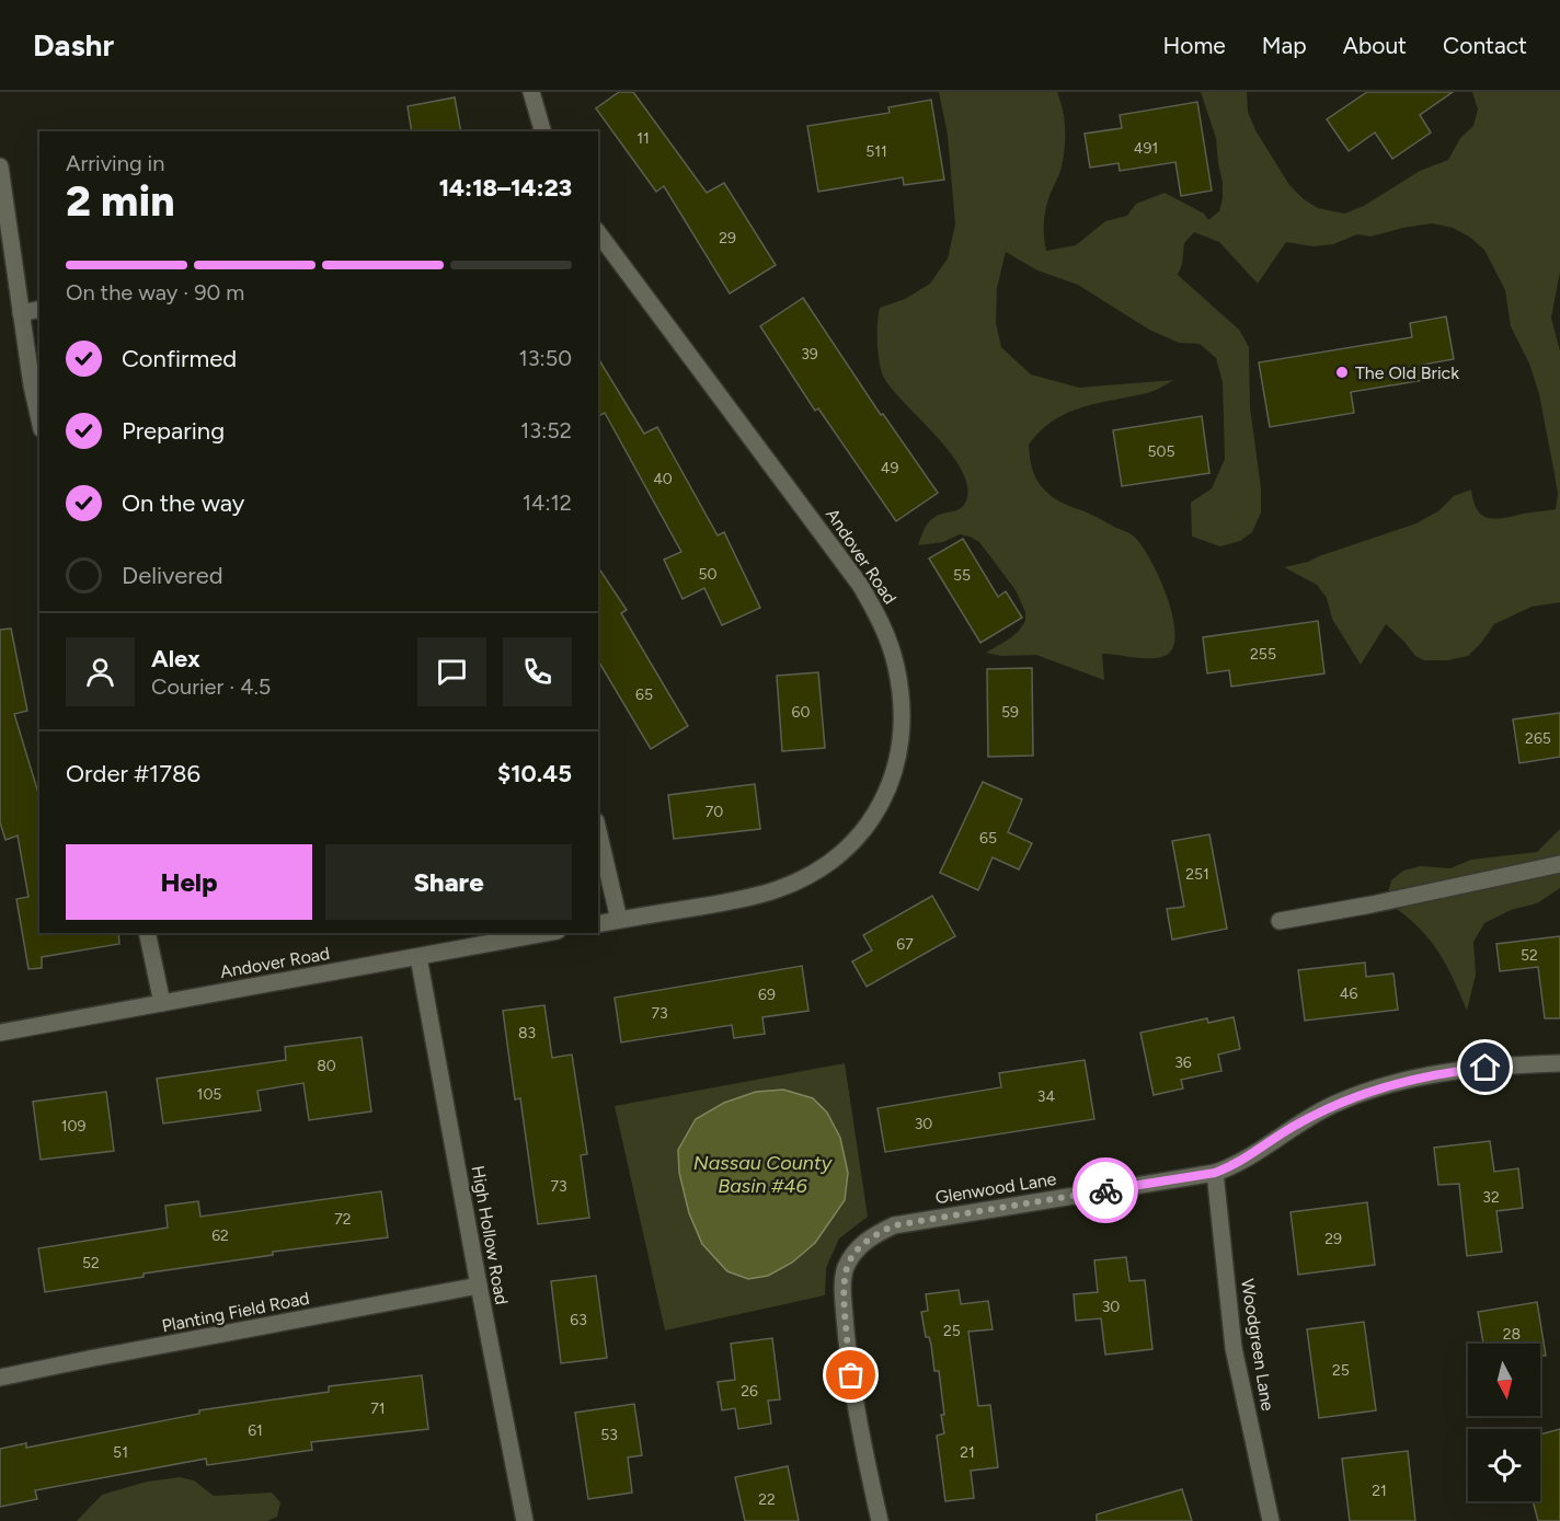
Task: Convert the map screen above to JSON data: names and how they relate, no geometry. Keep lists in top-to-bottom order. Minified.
{"streets":{"street":["Andover Road","Glenwood Lane","High Hollow Road","Planting Field Road","Woodgreen Lane"]},"crossings":[["Andover Road","High Hollow Road"],["Glenwood Lane","Woodgreen Lane"],["High Hollow Road","Planting Field Road"]],"water":["Nassau County Basin #46"],"places":["The Old Brick"],"house_numbers":["11","491","511","29","39","505","49","40","50","55","255","65","60","59","265","70","65","251","67","52","46","69","73","83","36","80","105","34","30","109","73","32","72","62","29","52","30","63","25","28","25","26","71","61","53","51","21","21","22"],"north":"bottom","page":{"header":"Dashr","nav":["Home","Map","About","Contact"],"heading":["2 min","Arriving in","14:18–14:23"],"panel":["Alex","Courier · 4.5","Order #1786","$10.45"],"bar":"On the way · 90 m","list":[["Confirmed","13:50"],["Preparing","13:52"],["On the way","14:12"],"Delivered"],"buttons":["Help","Share"]}}
